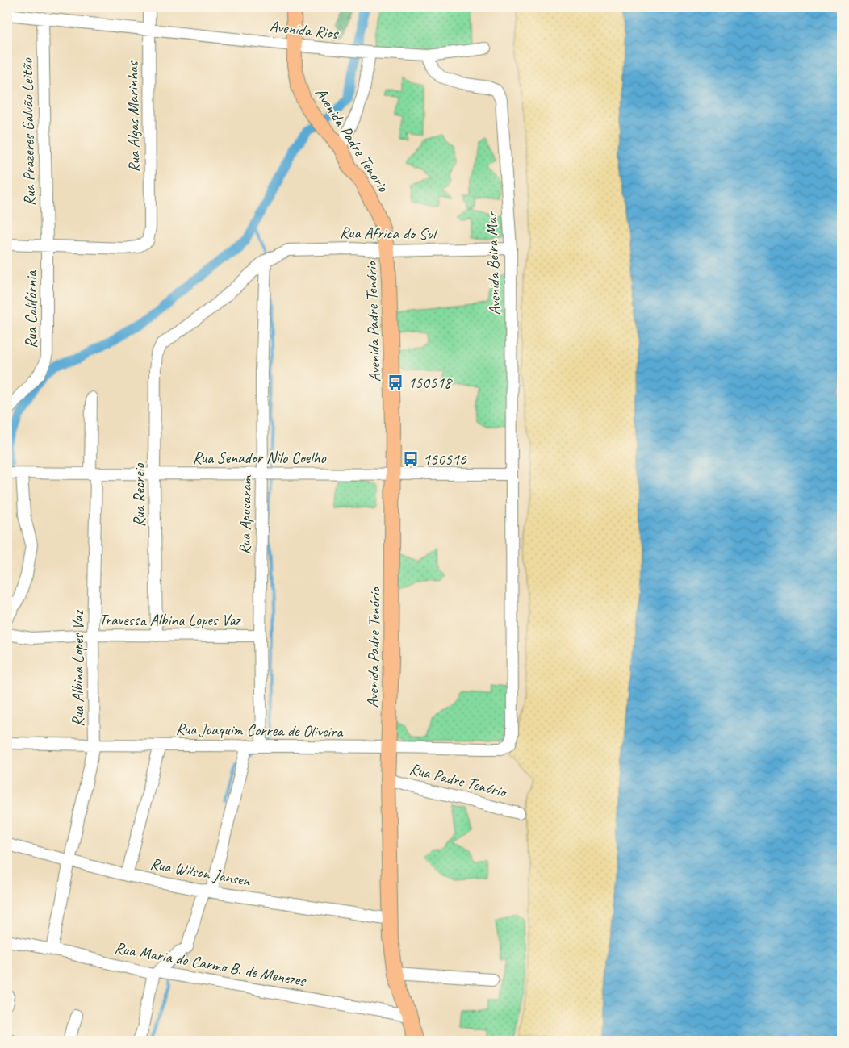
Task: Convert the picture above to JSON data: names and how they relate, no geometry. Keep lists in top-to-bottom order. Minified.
{"streets":{"main road":["Avenida Padre Tenorio","Avenida Padre Tenório"],"street":["Avenida Rios","Rua Algas Marinhas","Rua Prazeres Galvão Leitão","Rua Africa do Sul","Avenida Beira Mar","Rua Califórnia","Rua Senador Nilo Coelho","Rua Recreio","Rua Apucaram","Travessa Albina Lopes Vaz","Rua Albina Lopes Vaz","Rua Joaquim Correa de Oliveira","Rua Padre Tenório","Rua Wilson Jansen","Rua Maria do Carmo B. de Menezes"]},"crossings":[["Avenida Rios","Rua Algas Marinhas"],["Avenida Rios","Rua Prazeres Galvão Leitão"],["Avenida Rios","Avenida Padre Tenorio"],["Avenida Rios","Avenida Beira Mar"],["Rua Algas Marinhas","Rua Prazeres Galvão Leitão"],["Rua Algas Marinhas","Rua Califórnia"],["Rua Prazeres Galvão Leitão","Rua Califórnia"],["Avenida Padre Tenorio","Rua Africa do Sul"],["Avenida Padre Tenorio","Avenida Padre Tenório"],["Rua Africa do Sul","Avenida Beira Mar"],["Rua Africa do Sul","Avenida Padre Tenório"],["Rua Africa do Sul","Rua Recreio"],["Rua Africa do Sul","Rua Apucaram"],["Avenida Beira Mar","Rua Senador Nilo Coelho"],["Avenida Beira Mar","Rua Joaquim Correa de Oliveira"],["Avenida Padre Tenório","Rua Senador Nilo Coelho"],["Avenida Padre Tenório","Rua Joaquim Correa de Oliveira"],["Avenida Padre Tenório","Rua Padre Tenório"],["Avenida Padre Tenório","Rua Wilson Jansen"],["Avenida Padre Tenório","Rua Maria do Carmo B. de Menezes"],["Rua Senador Nilo Coelho","Rua Recreio"],["Rua Senador Nilo Coelho","Rua Apucaram"],["Rua Senador Nilo Coelho","Rua Albina Lopes Vaz"],["Rua Recreio","Travessa Albina Lopes Vaz"],["Rua Apucaram","Travessa Albina Lopes Vaz"],["Rua Apucaram","Rua Joaquim Correa de Oliveira"],["Travessa Albina Lopes Vaz","Rua Albina Lopes Vaz"],["Rua Albina Lopes Vaz","Rua Joaquim Correa de Oliveira"],["Rua Albina Lopes Vaz","Rua Wilson Jansen"],["Rua Albina Lopes Vaz","Rua Maria do Carmo B. de Menezes"]],"places":{"bus stop":["150518","150516"]}}
